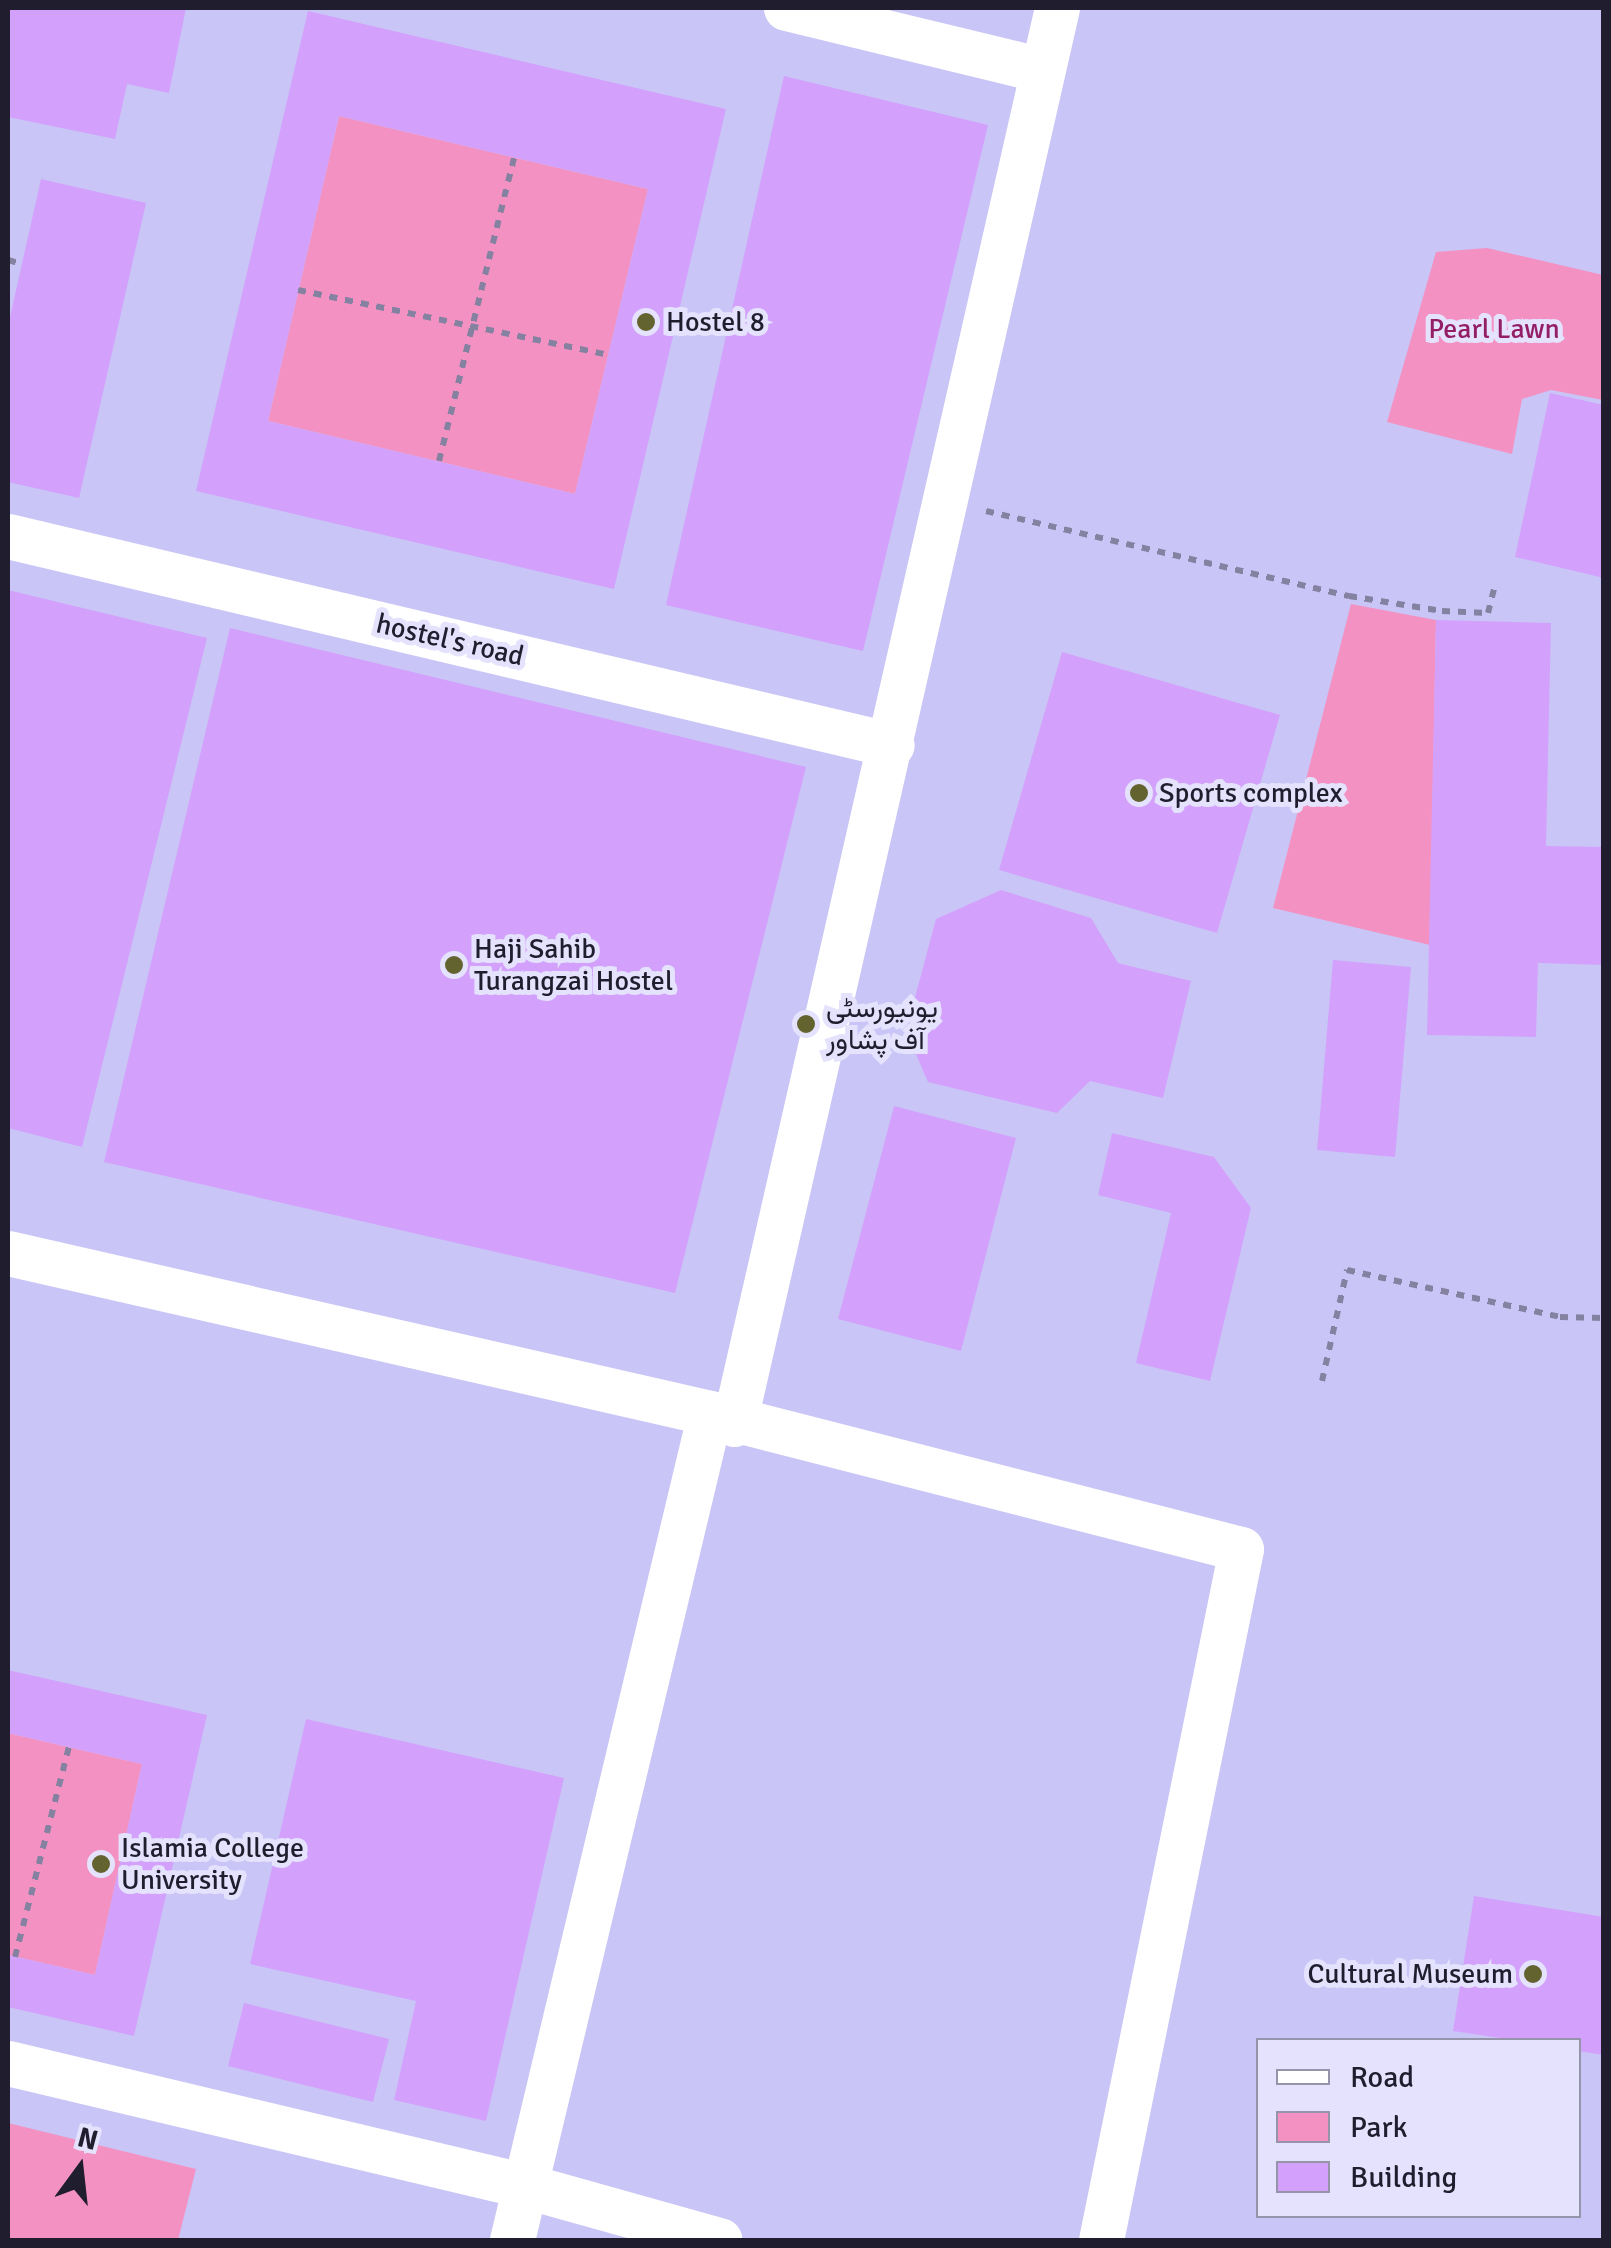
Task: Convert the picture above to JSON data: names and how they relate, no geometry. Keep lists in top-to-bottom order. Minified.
{"streets":{"street":["hostel's road"]},"parks":["Pearl Lawn"],"places":["Hostel 8","Sports complex","Haji Sahib Turangzai Hostel","یونیورسٹی آف پشاور","Islamia College University","Cultural Museum"],"legend":["Road","Park","Building"],"north":"top"}
